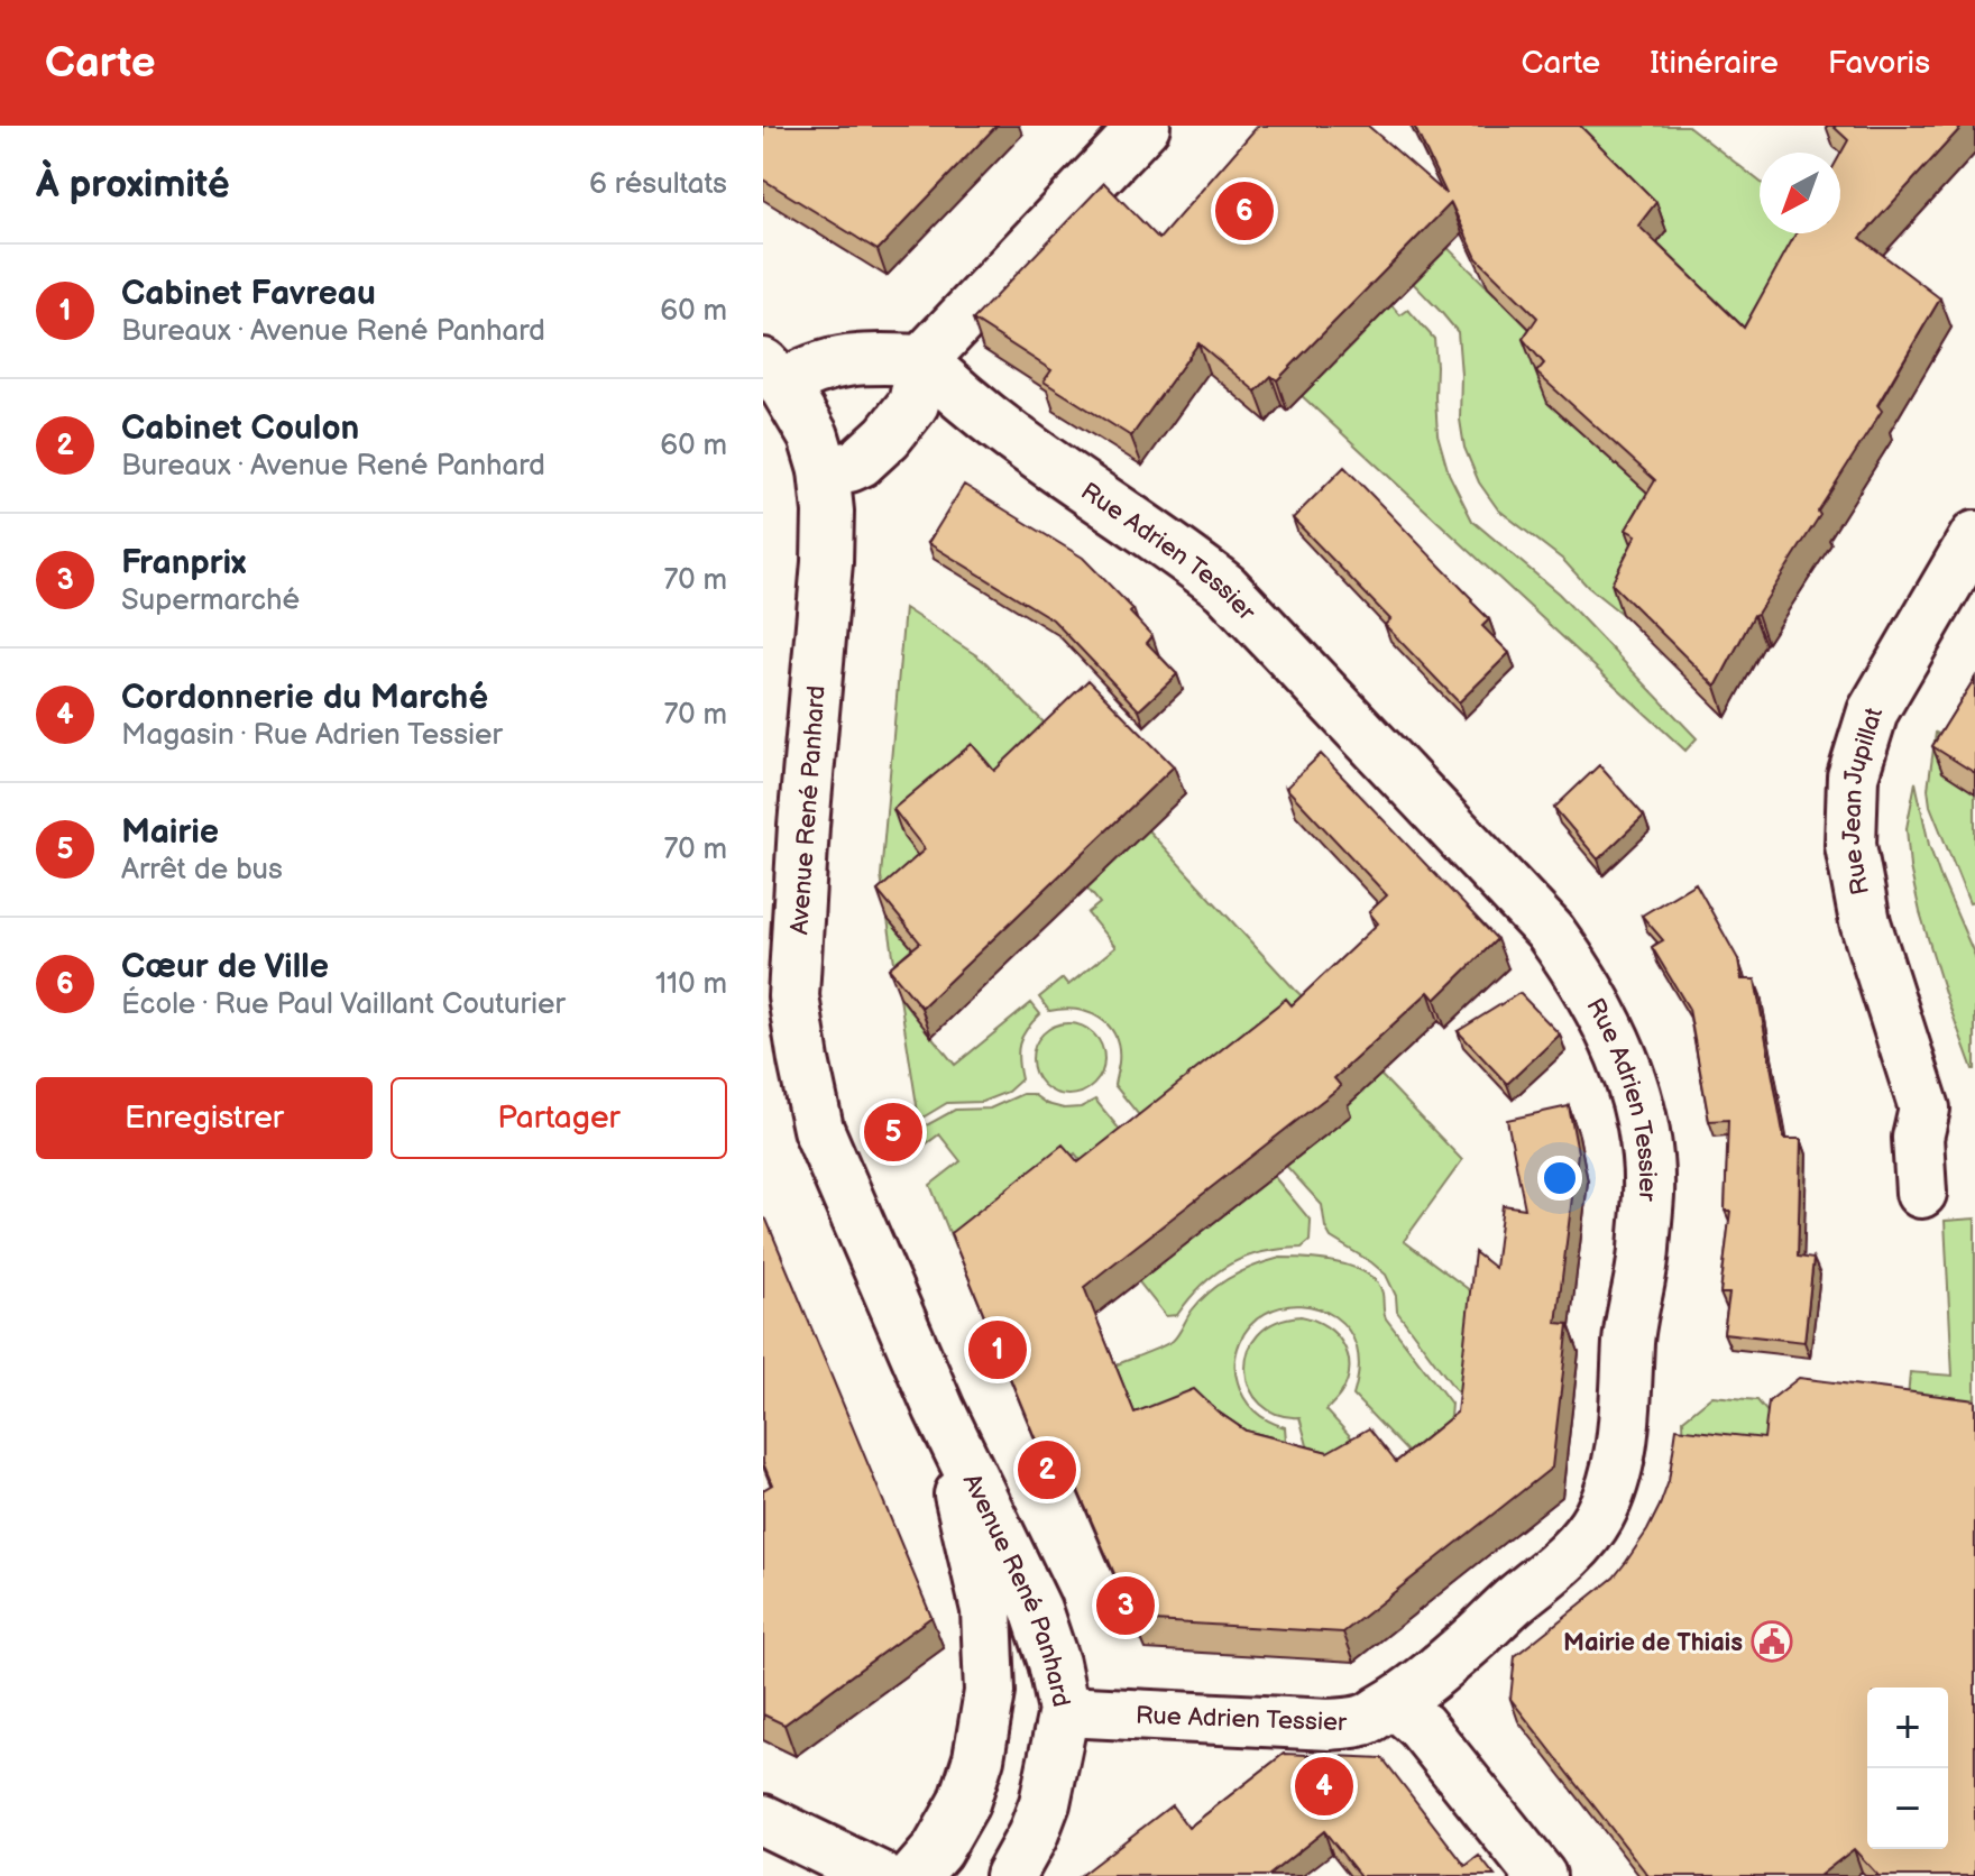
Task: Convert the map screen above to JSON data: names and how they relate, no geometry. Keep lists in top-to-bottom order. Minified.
{"streets":{"street":["Rue Adrien Tessier","Rue Jean Jupillat","Avenue René Panhard"]},"crossings":[["Rue Adrien Tessier","Avenue René Panhard"]],"places":{"public building":["Mairie de Thiais"]},"north":"bottom left","page":{"header":"Carte","nav":["Carte","Itinéraire","Favoris"],"heading":["À proximité","6 résultats"],"pins":["6","5","1","2","3","4"],"list":[{"mark":"1","name":"Cabinet Favreau","note":"Bureaux · Avenue René Panhard","value":"60 m"},{"mark":"2","name":"Cabinet Coulon","note":"Bureaux · Avenue René Panhard","value":"60 m"},{"mark":"3","name":"Franprix","note":"Supermarché","value":"70 m"},{"mark":"4","name":"Cordonnerie du Marché","note":"Magasin · Rue Adrien Tessier","value":"70 m"},{"mark":"5","name":"Mairie","note":"Arrêt de bus","value":"70 m"},{"mark":"6","name":"Cœur de Ville","note":"École · Rue Paul Vaillant Couturier","value":"110 m"}],"buttons":["Enregistrer","Partager"],"map_buttons":["+","−"]}}
